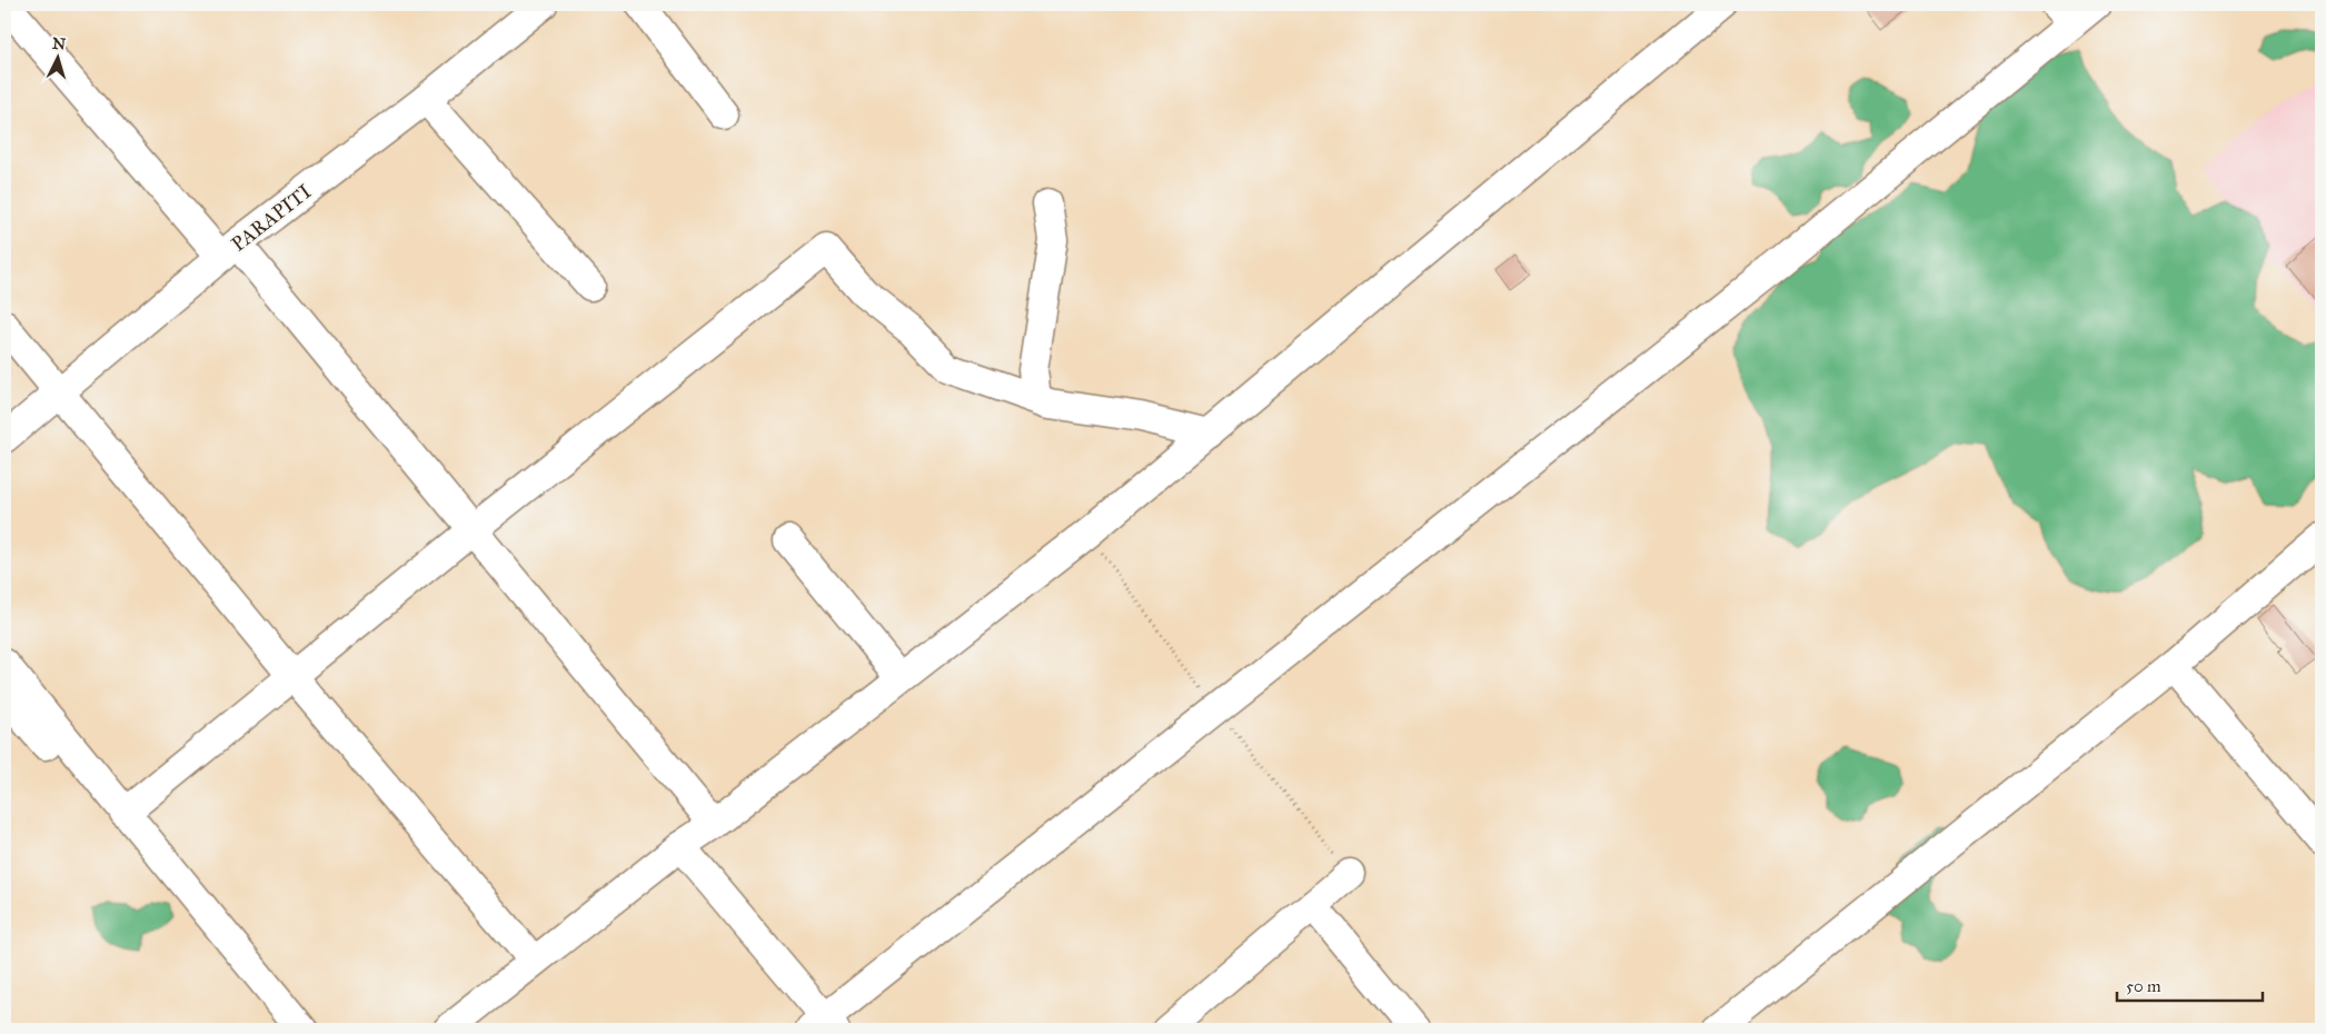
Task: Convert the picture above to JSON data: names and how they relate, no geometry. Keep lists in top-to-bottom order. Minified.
{"streets":{"street":["PARAPITI"]},"scale_bar":"50 m","north":"top"}
